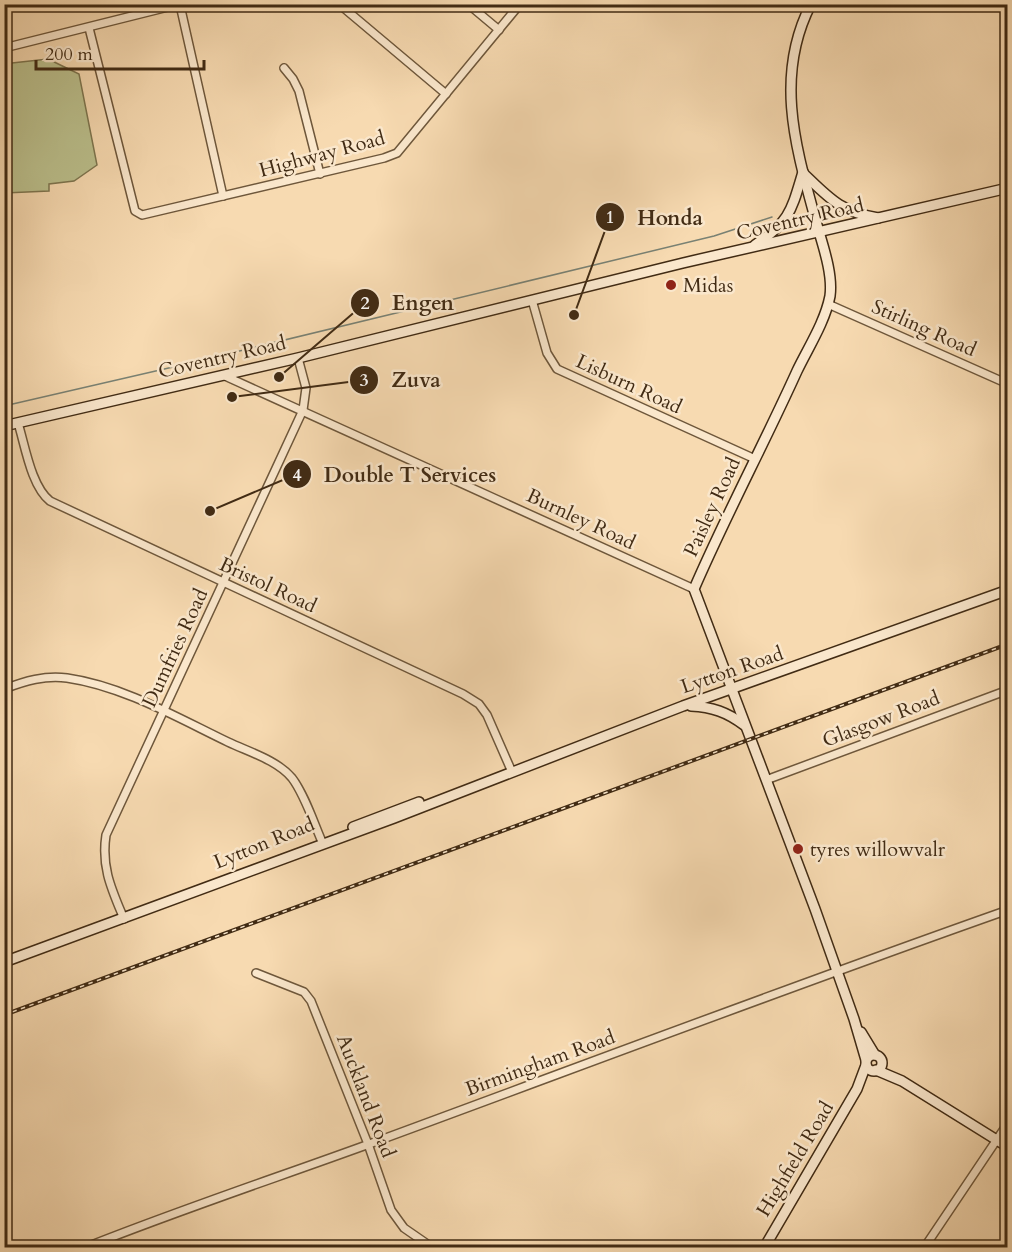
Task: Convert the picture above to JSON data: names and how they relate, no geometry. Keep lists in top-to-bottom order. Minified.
{"streets":{"main road":["Coventry Road","Paisley Road","Lytton Road","Highfield Road"],"street":["Highway Road","Stirling Road","Lisburn Road","Burnley Road","Bristol Road","Dumfries Road","Glasgow Road","Birmingham Road","Auckland Road"]},"crossings":[["Coventry Road","Lisburn Road"],["Coventry Road","Paisley Road"],["Coventry Road","Burnley Road"],["Coventry Road","Bristol Road"],["Coventry Road","Dumfries Road"],["Stirling Road","Paisley Road"],["Lisburn Road","Paisley Road"],["Paisley Road","Burnley Road"],["Paisley Road","Lytton Road"],["Paisley Road","Glasgow Road"],["Paisley Road","Birmingham Road"],["Paisley Road","Highfield Road"],["Burnley Road","Dumfries Road"],["Bristol Road","Dumfries Road"],["Bristol Road","Lytton Road"],["Dumfries Road","Lytton Road"],["Birmingham Road","Auckland Road"]],"places":["Midas","Honda","Engen","Zuva","Double T Services","tyres willowvalr"],"scale_bar":"200 m"}
